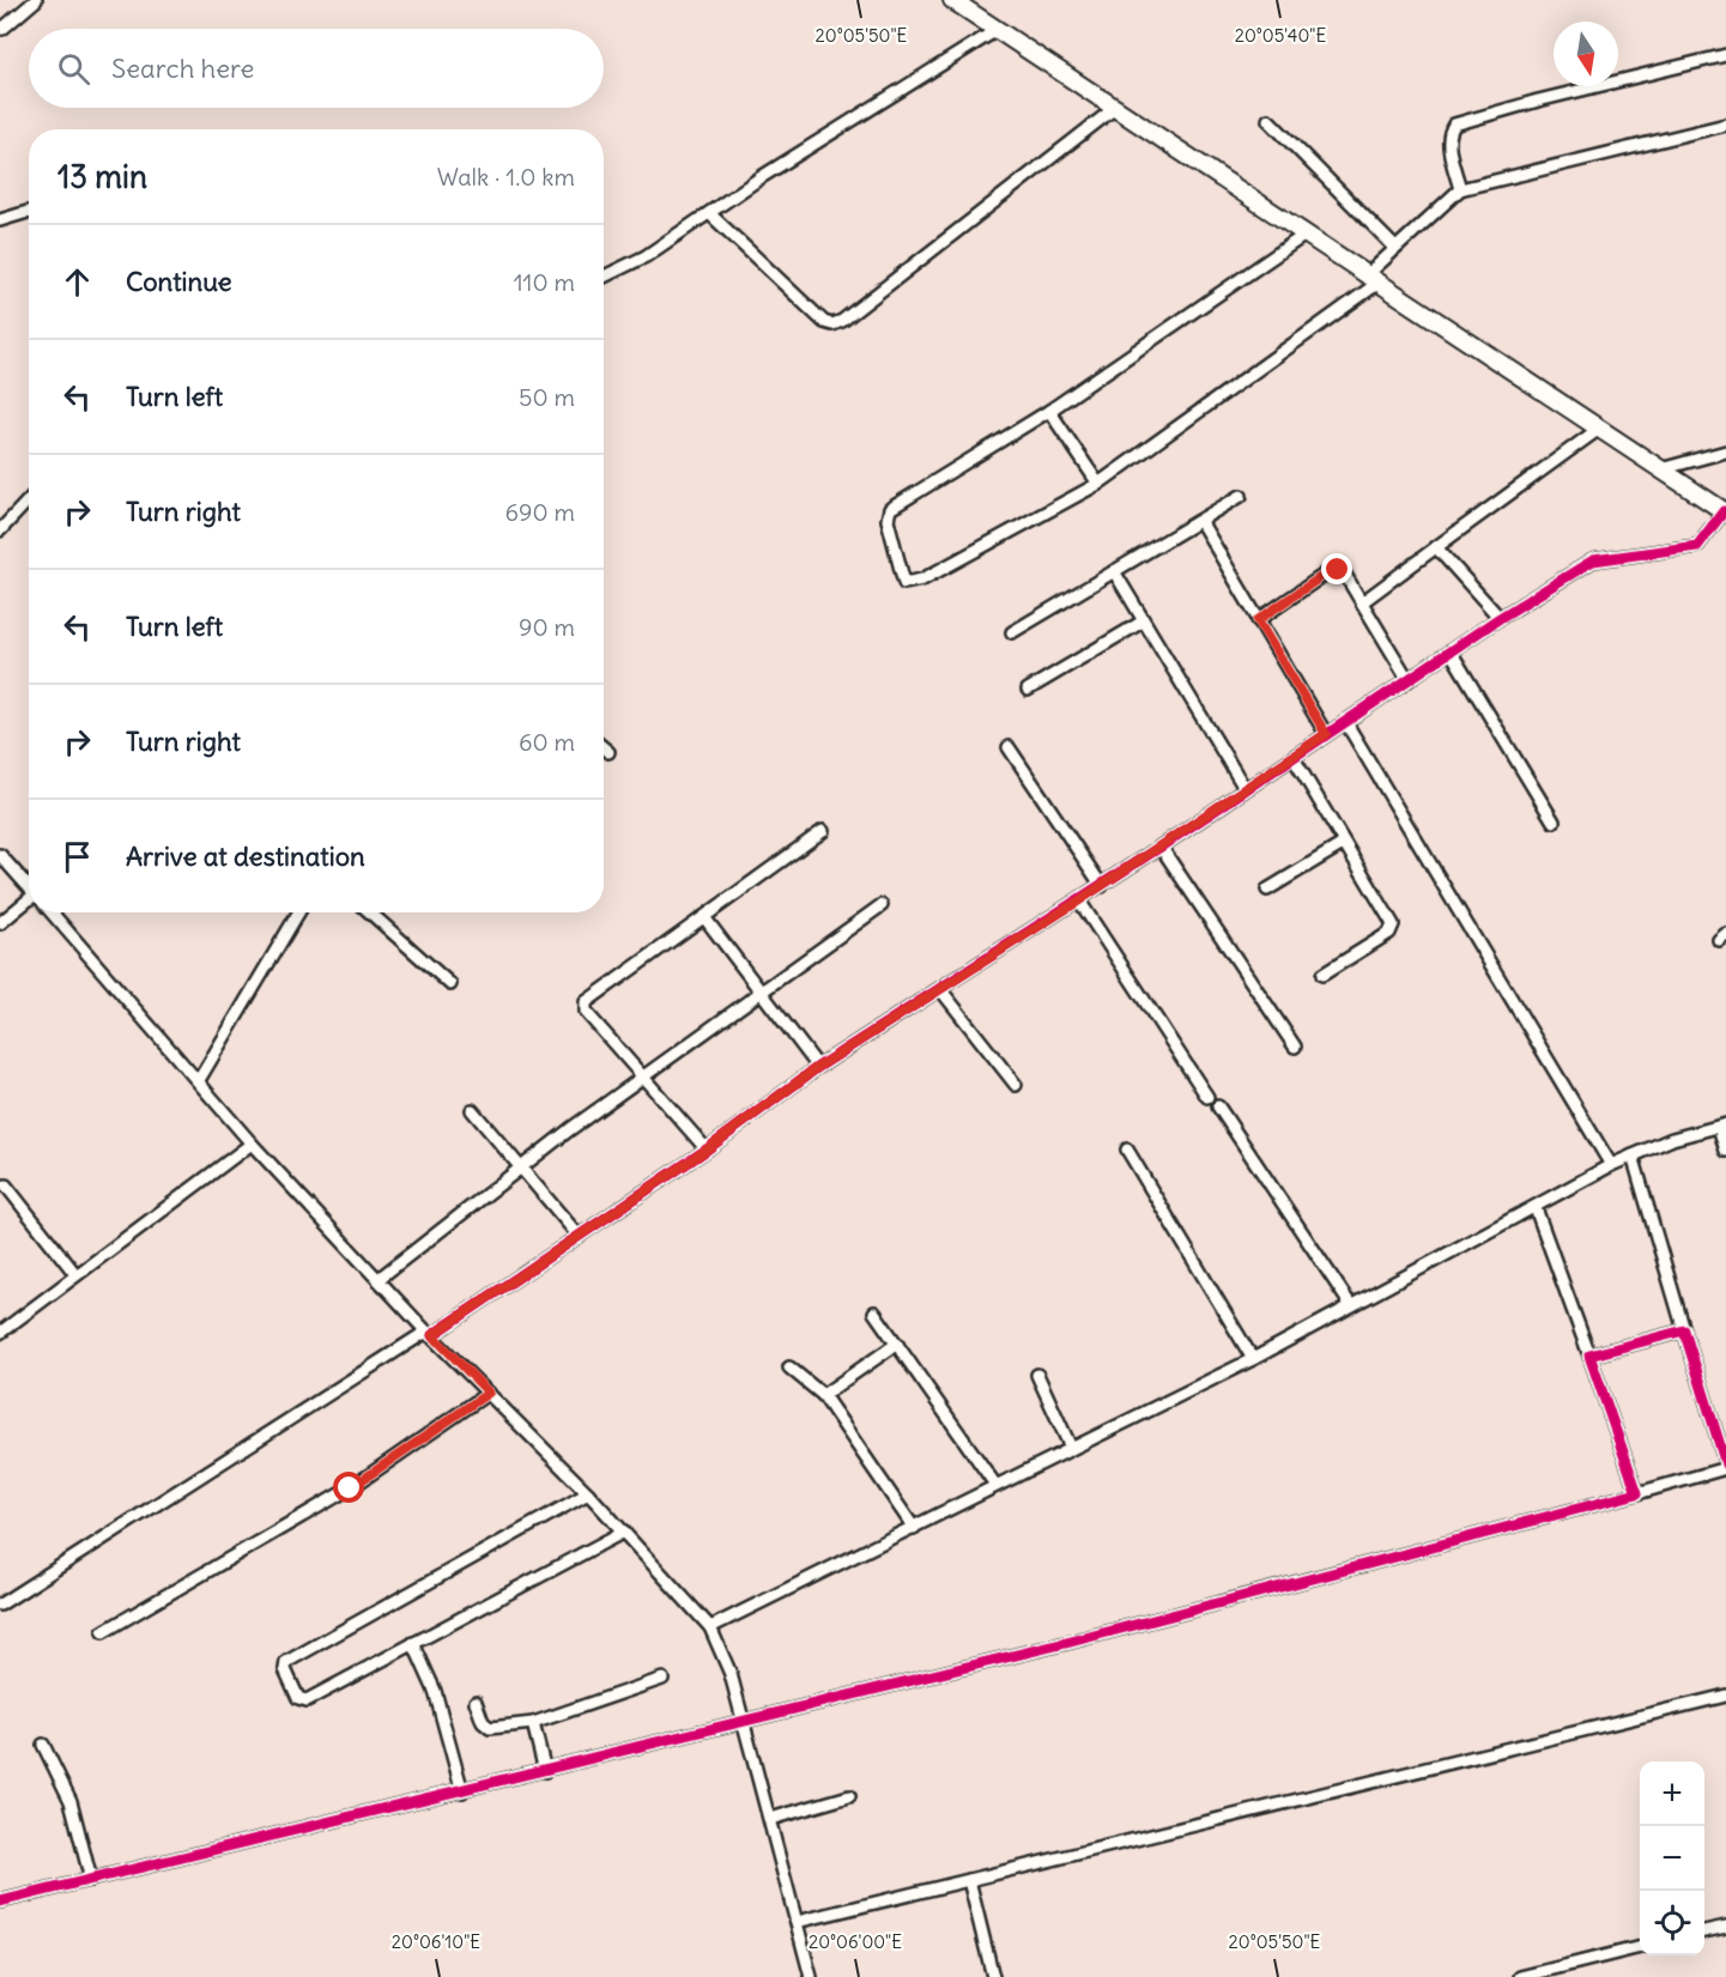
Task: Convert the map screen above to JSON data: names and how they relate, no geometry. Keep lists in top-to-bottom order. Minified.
{"north":"bottom","page":{"search":"Search here","heading":["13 min","Walk · 1.0 km"],"list":[["Continue","110 m"],["Turn left","50 m"],["Turn right","690 m"],["Turn left","90 m"],["Turn right","60 m"],"Arrive at destination"],"map_buttons":["+","−"]},"coordinates":["20°05'50\"E","20°05'40\"E","20°06'10\"E","20°06'00\"E"]}
